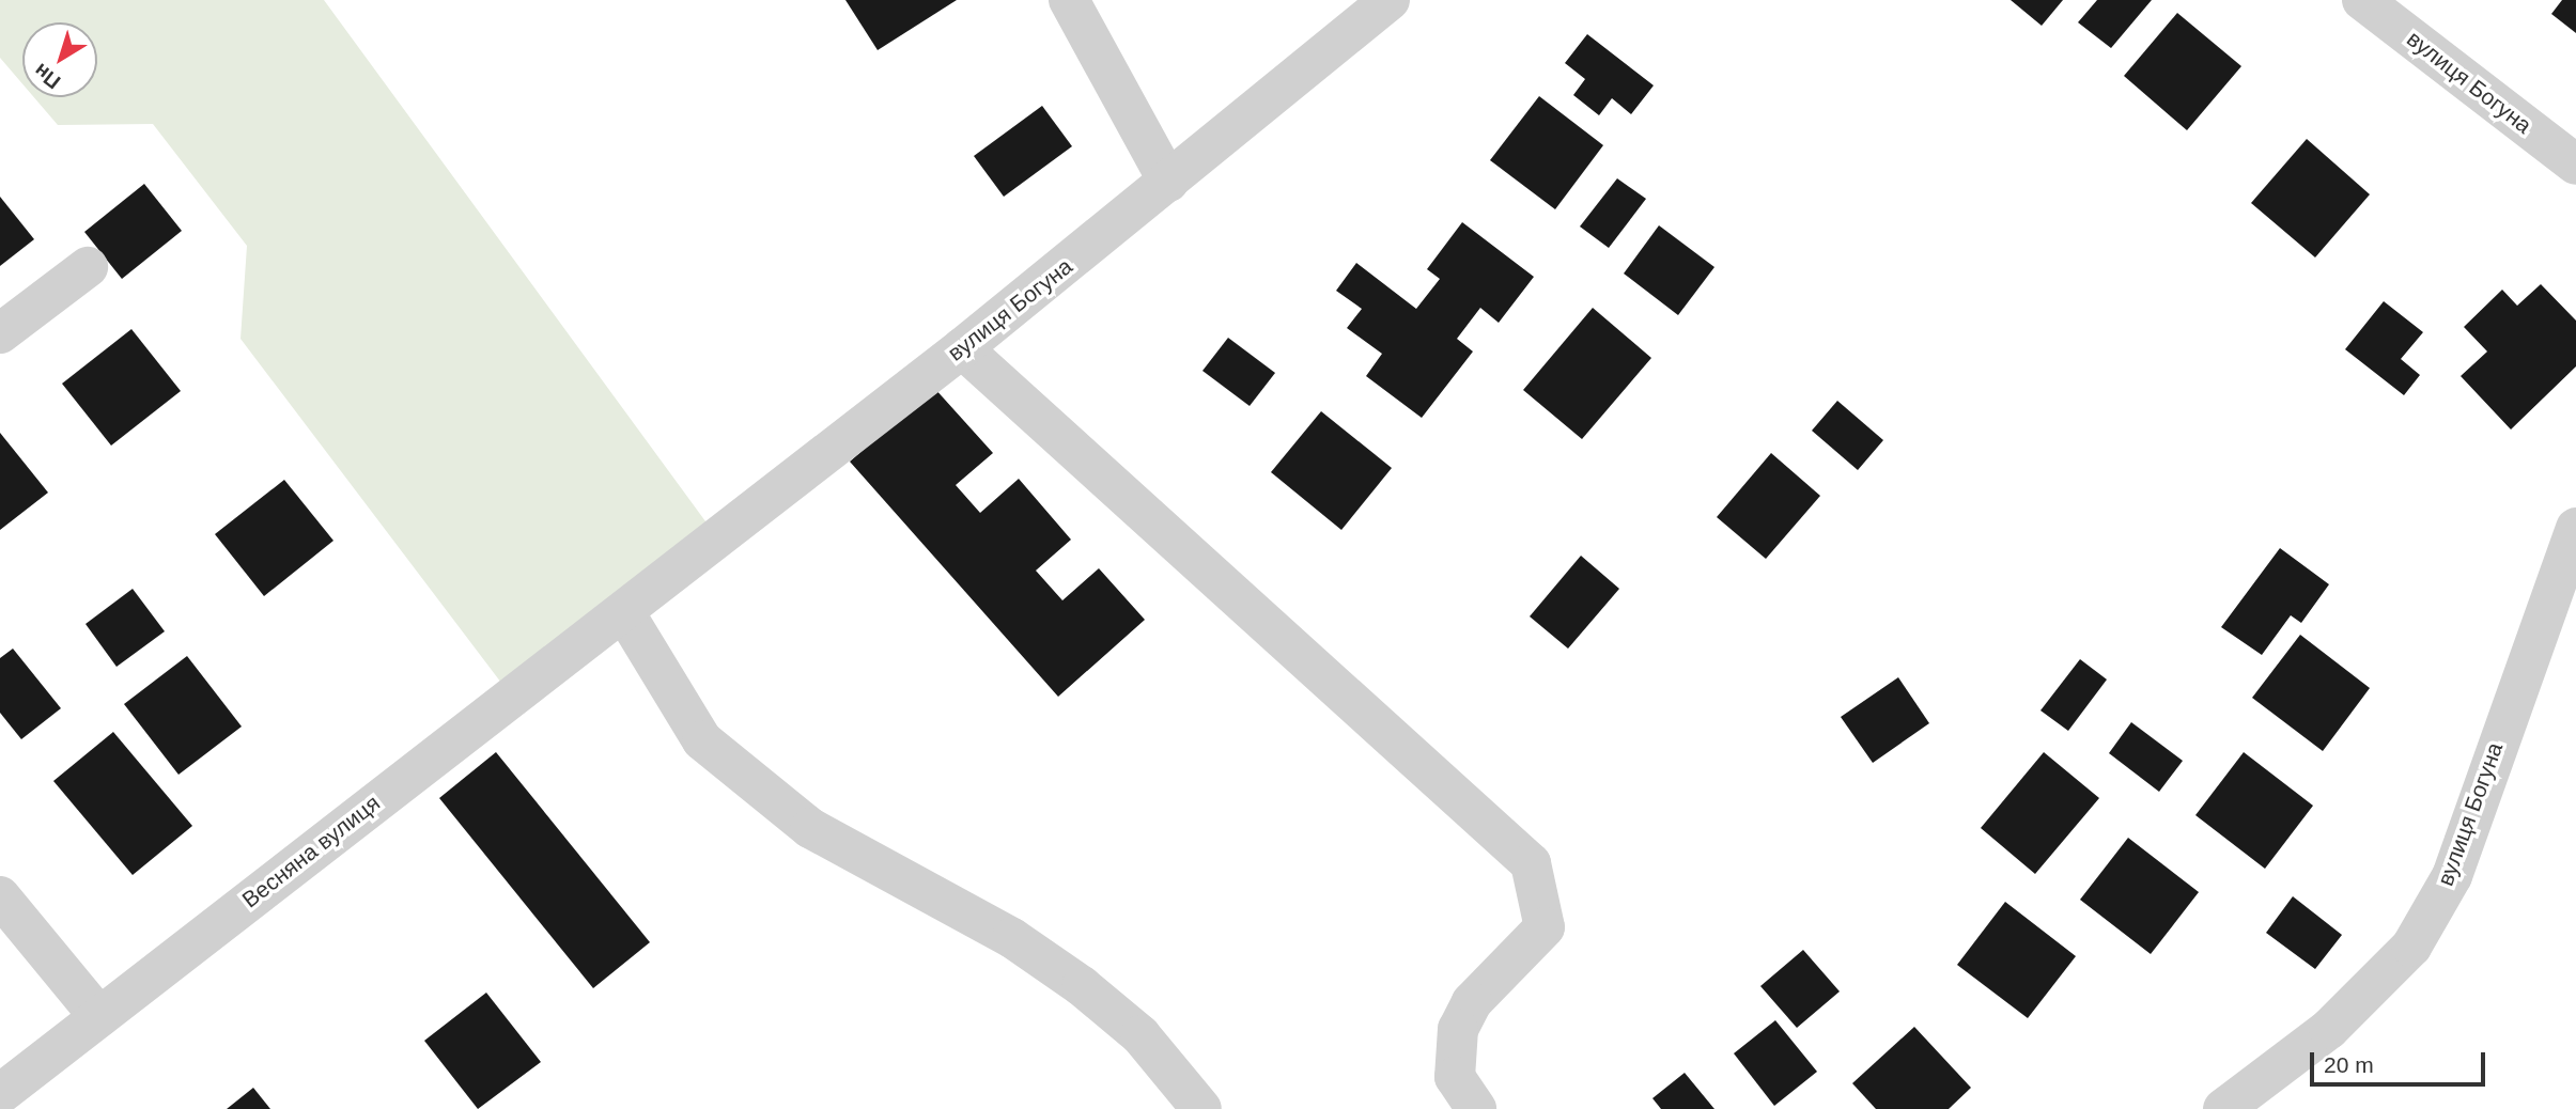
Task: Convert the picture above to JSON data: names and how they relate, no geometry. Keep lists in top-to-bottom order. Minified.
{"streets":{"street":["вулиця Богуна","Весняна вулиця"]},"crossings":[["вулиця Богуна","Весняна вулиця"]],"scale_bar":"20 m","north":"bottom left"}
